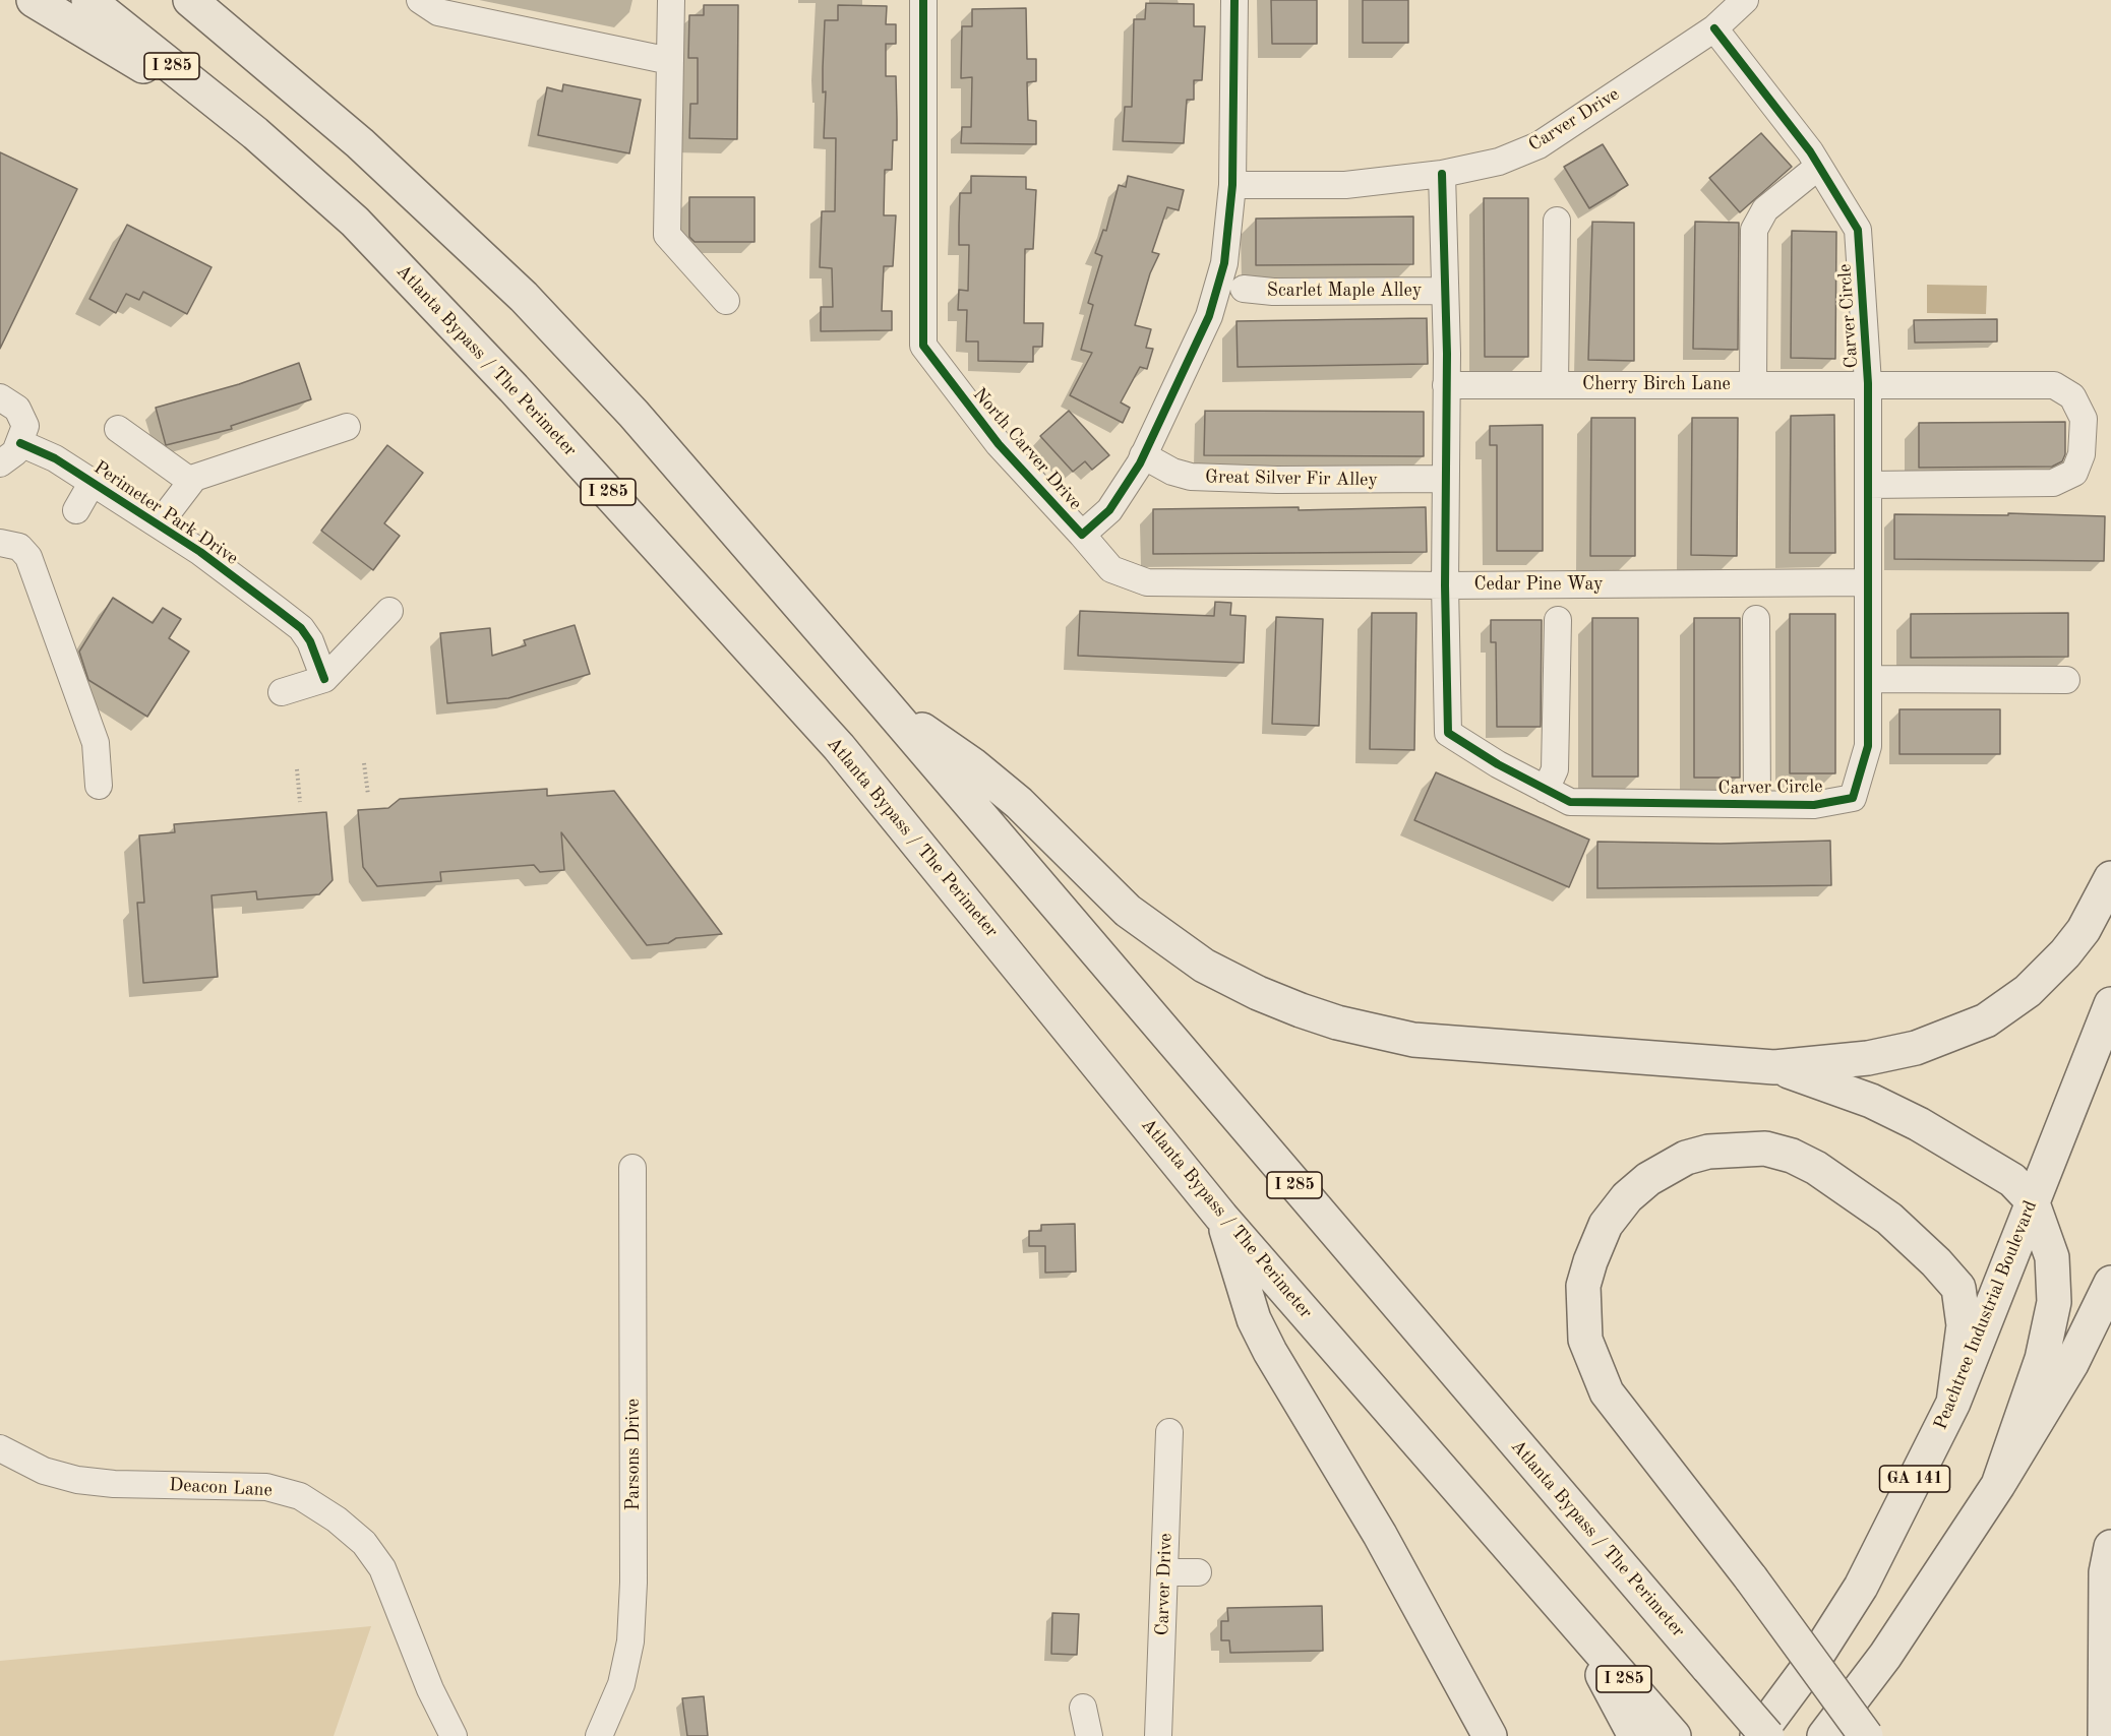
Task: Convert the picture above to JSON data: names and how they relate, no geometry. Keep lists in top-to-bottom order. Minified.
{"streets":{"highway":["I 285","Atlanta Bypass / The Perimeter","Peachtree Industrial Boulevard","GA 141"],"street":["Carver Drive","Scarlet Maple Alley","Carver Circle","Cherry Birch Lane","North Carver Drive","Great Silver Fir Alley","Perimeter Park Drive","Cedar Pine Way","Parsons Drive","Deacon Lane"]},"crossings":[["Carver Drive","Carver Circle"],["Carver Drive","North Carver Drive"],["Scarlet Maple Alley","Carver Circle"],["Carver Circle","Cherry Birch Lane"],["Carver Circle","Great Silver Fir Alley"],["Carver Circle","Cedar Pine Way"],["North Carver Drive","Great Silver Fir Alley"],["North Carver Drive","Cedar Pine Way"]]}
